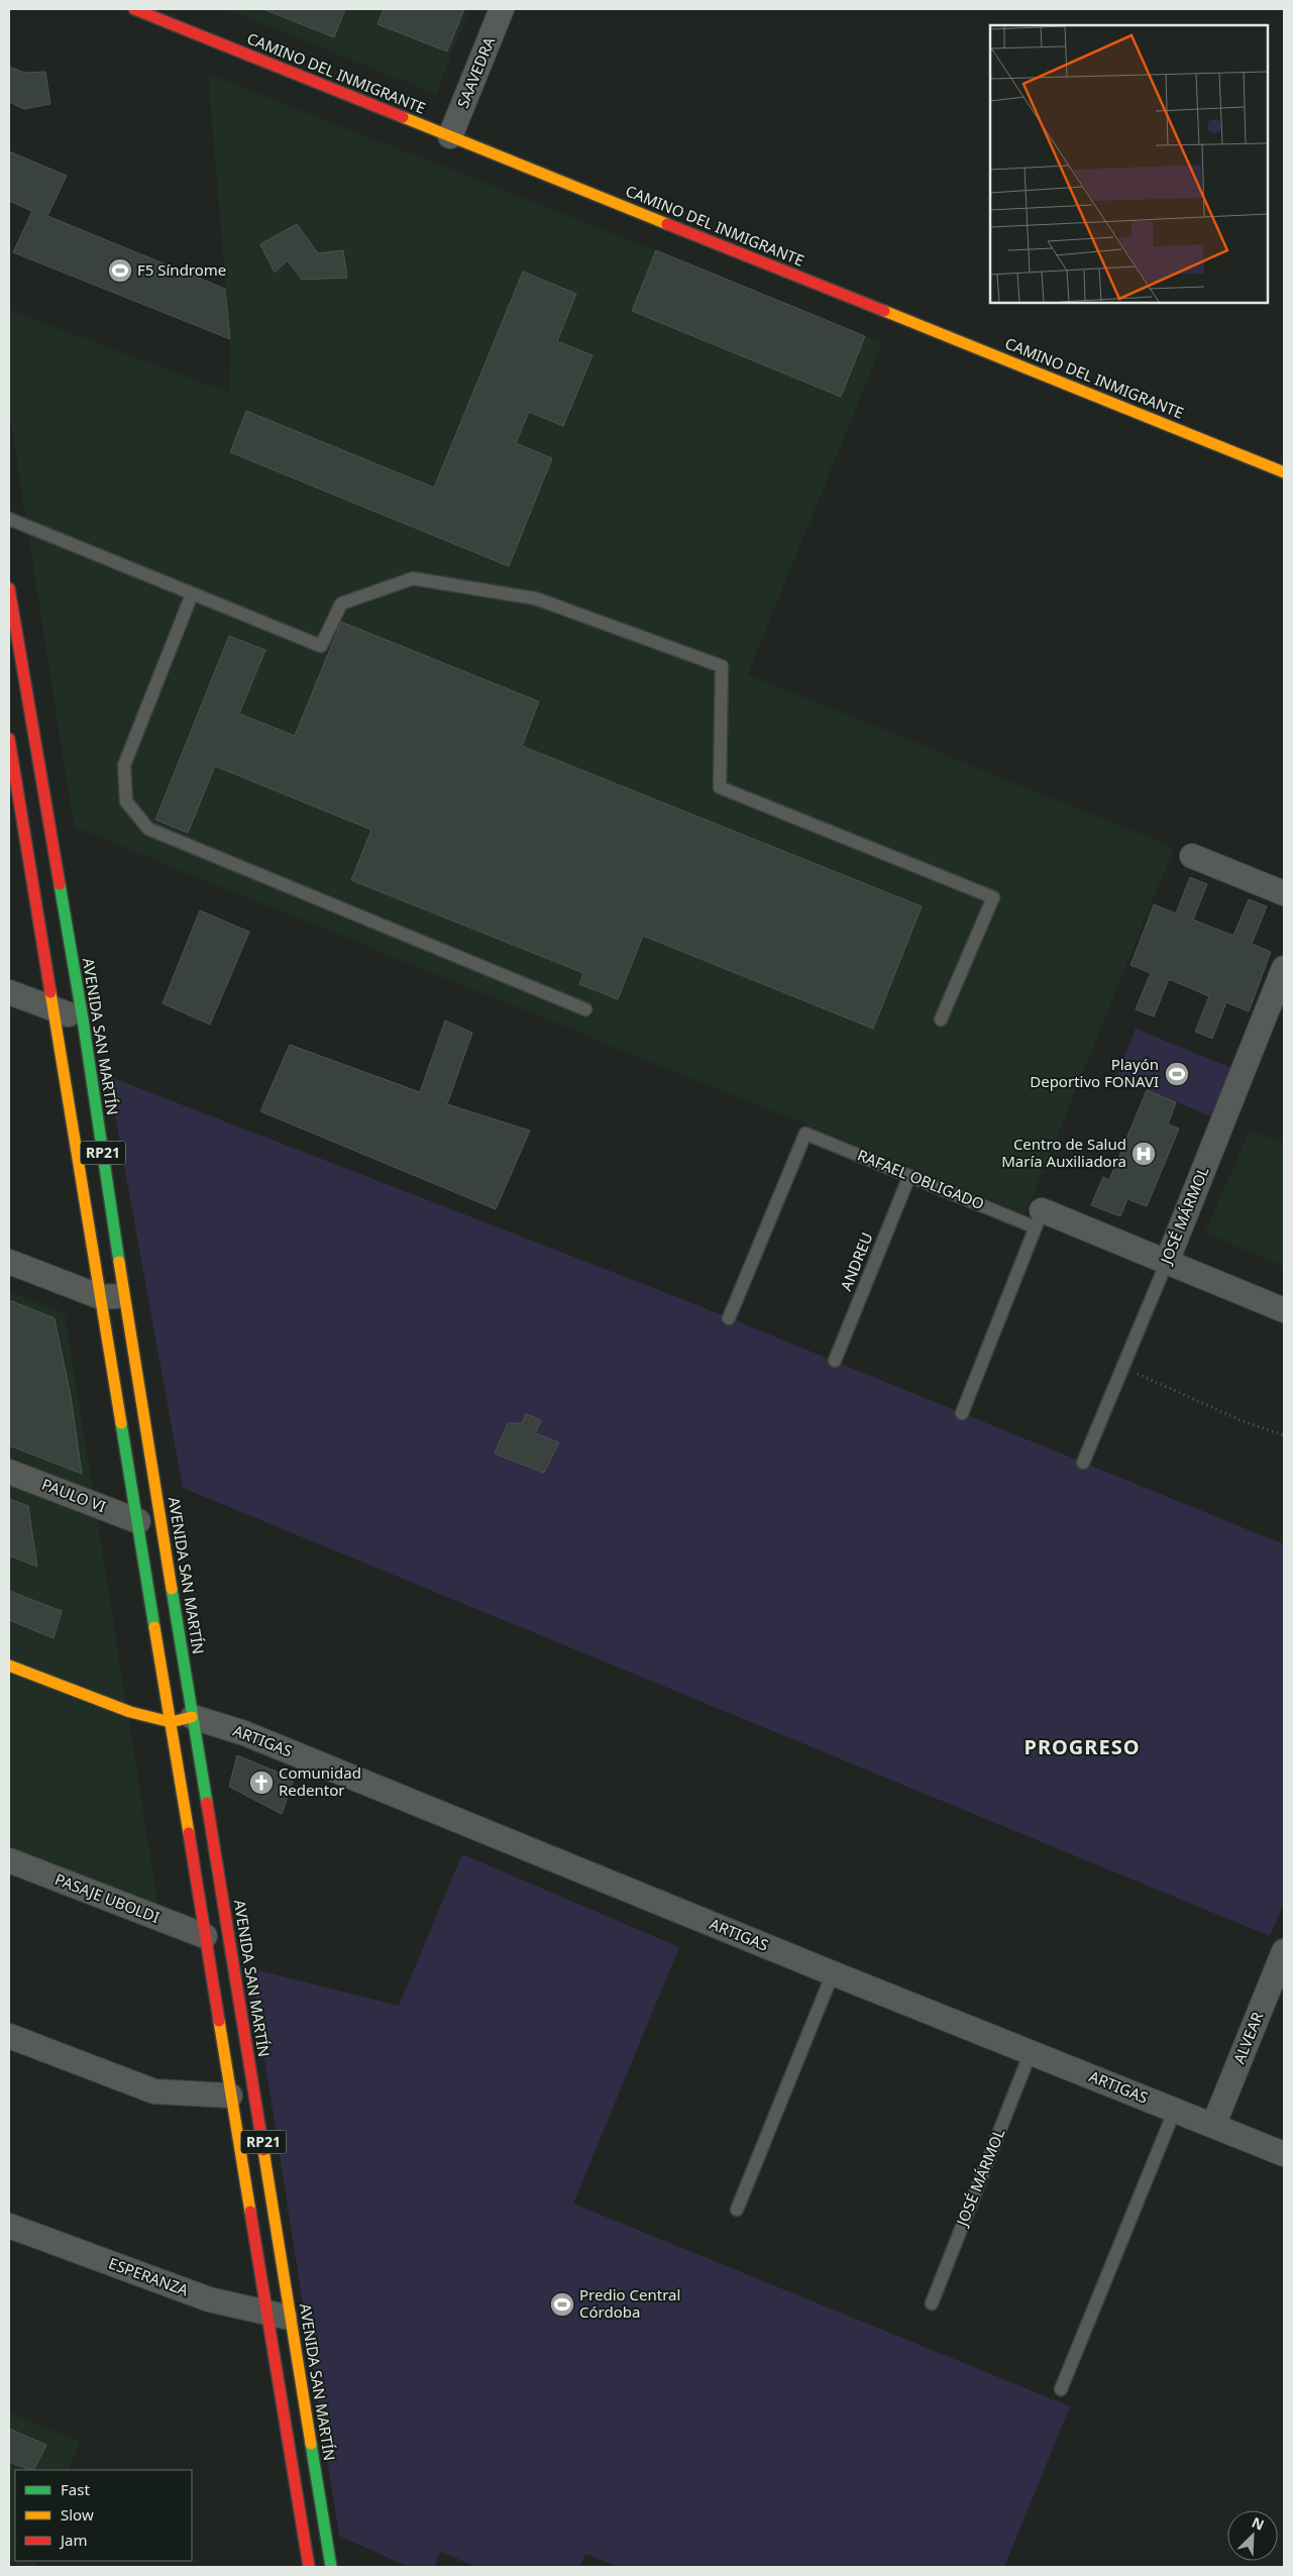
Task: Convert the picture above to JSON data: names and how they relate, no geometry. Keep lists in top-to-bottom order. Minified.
{"streets":{"main road":["CAMINO DEL INMIGRANTE","AVENIDA SAN MARTÍN","RP21","ARTIGAS"],"street":["SAAVEDRA","RAFAEL OBLIGADO","JOSÉ MÁRMOL","PAULO VI","PASAJE UBOLDI","ALVEAR","ESPERANZA"],"lane":["ANDREU"]},"crossings":[["SAAVEDRA","CAMINO DEL INMIGRANTE"],["AVENIDA SAN MARTÍN","PAULO VI"],["AVENIDA SAN MARTÍN","ARTIGAS"],["AVENIDA SAN MARTÍN","PASAJE UBOLDI"],["AVENIDA SAN MARTÍN","ESPERANZA"],["RAFAEL OBLIGADO","JOSÉ MÁRMOL"],["RAFAEL OBLIGADO","ANDREU"],["JOSÉ MÁRMOL","ARTIGAS"],["ARTIGAS","ALVEAR"]],"districts":["PROGRESO"],"places":{"sports":["F5 Síndrome","Playón Deportivo FONAVI","Predio Central Córdoba"],"hospital":["Centro de Salud María Auxiliadora"],"church":["Comunidad Redentor"]},"legend":["Fast","Slow","Jam"],"north":"top right"}
